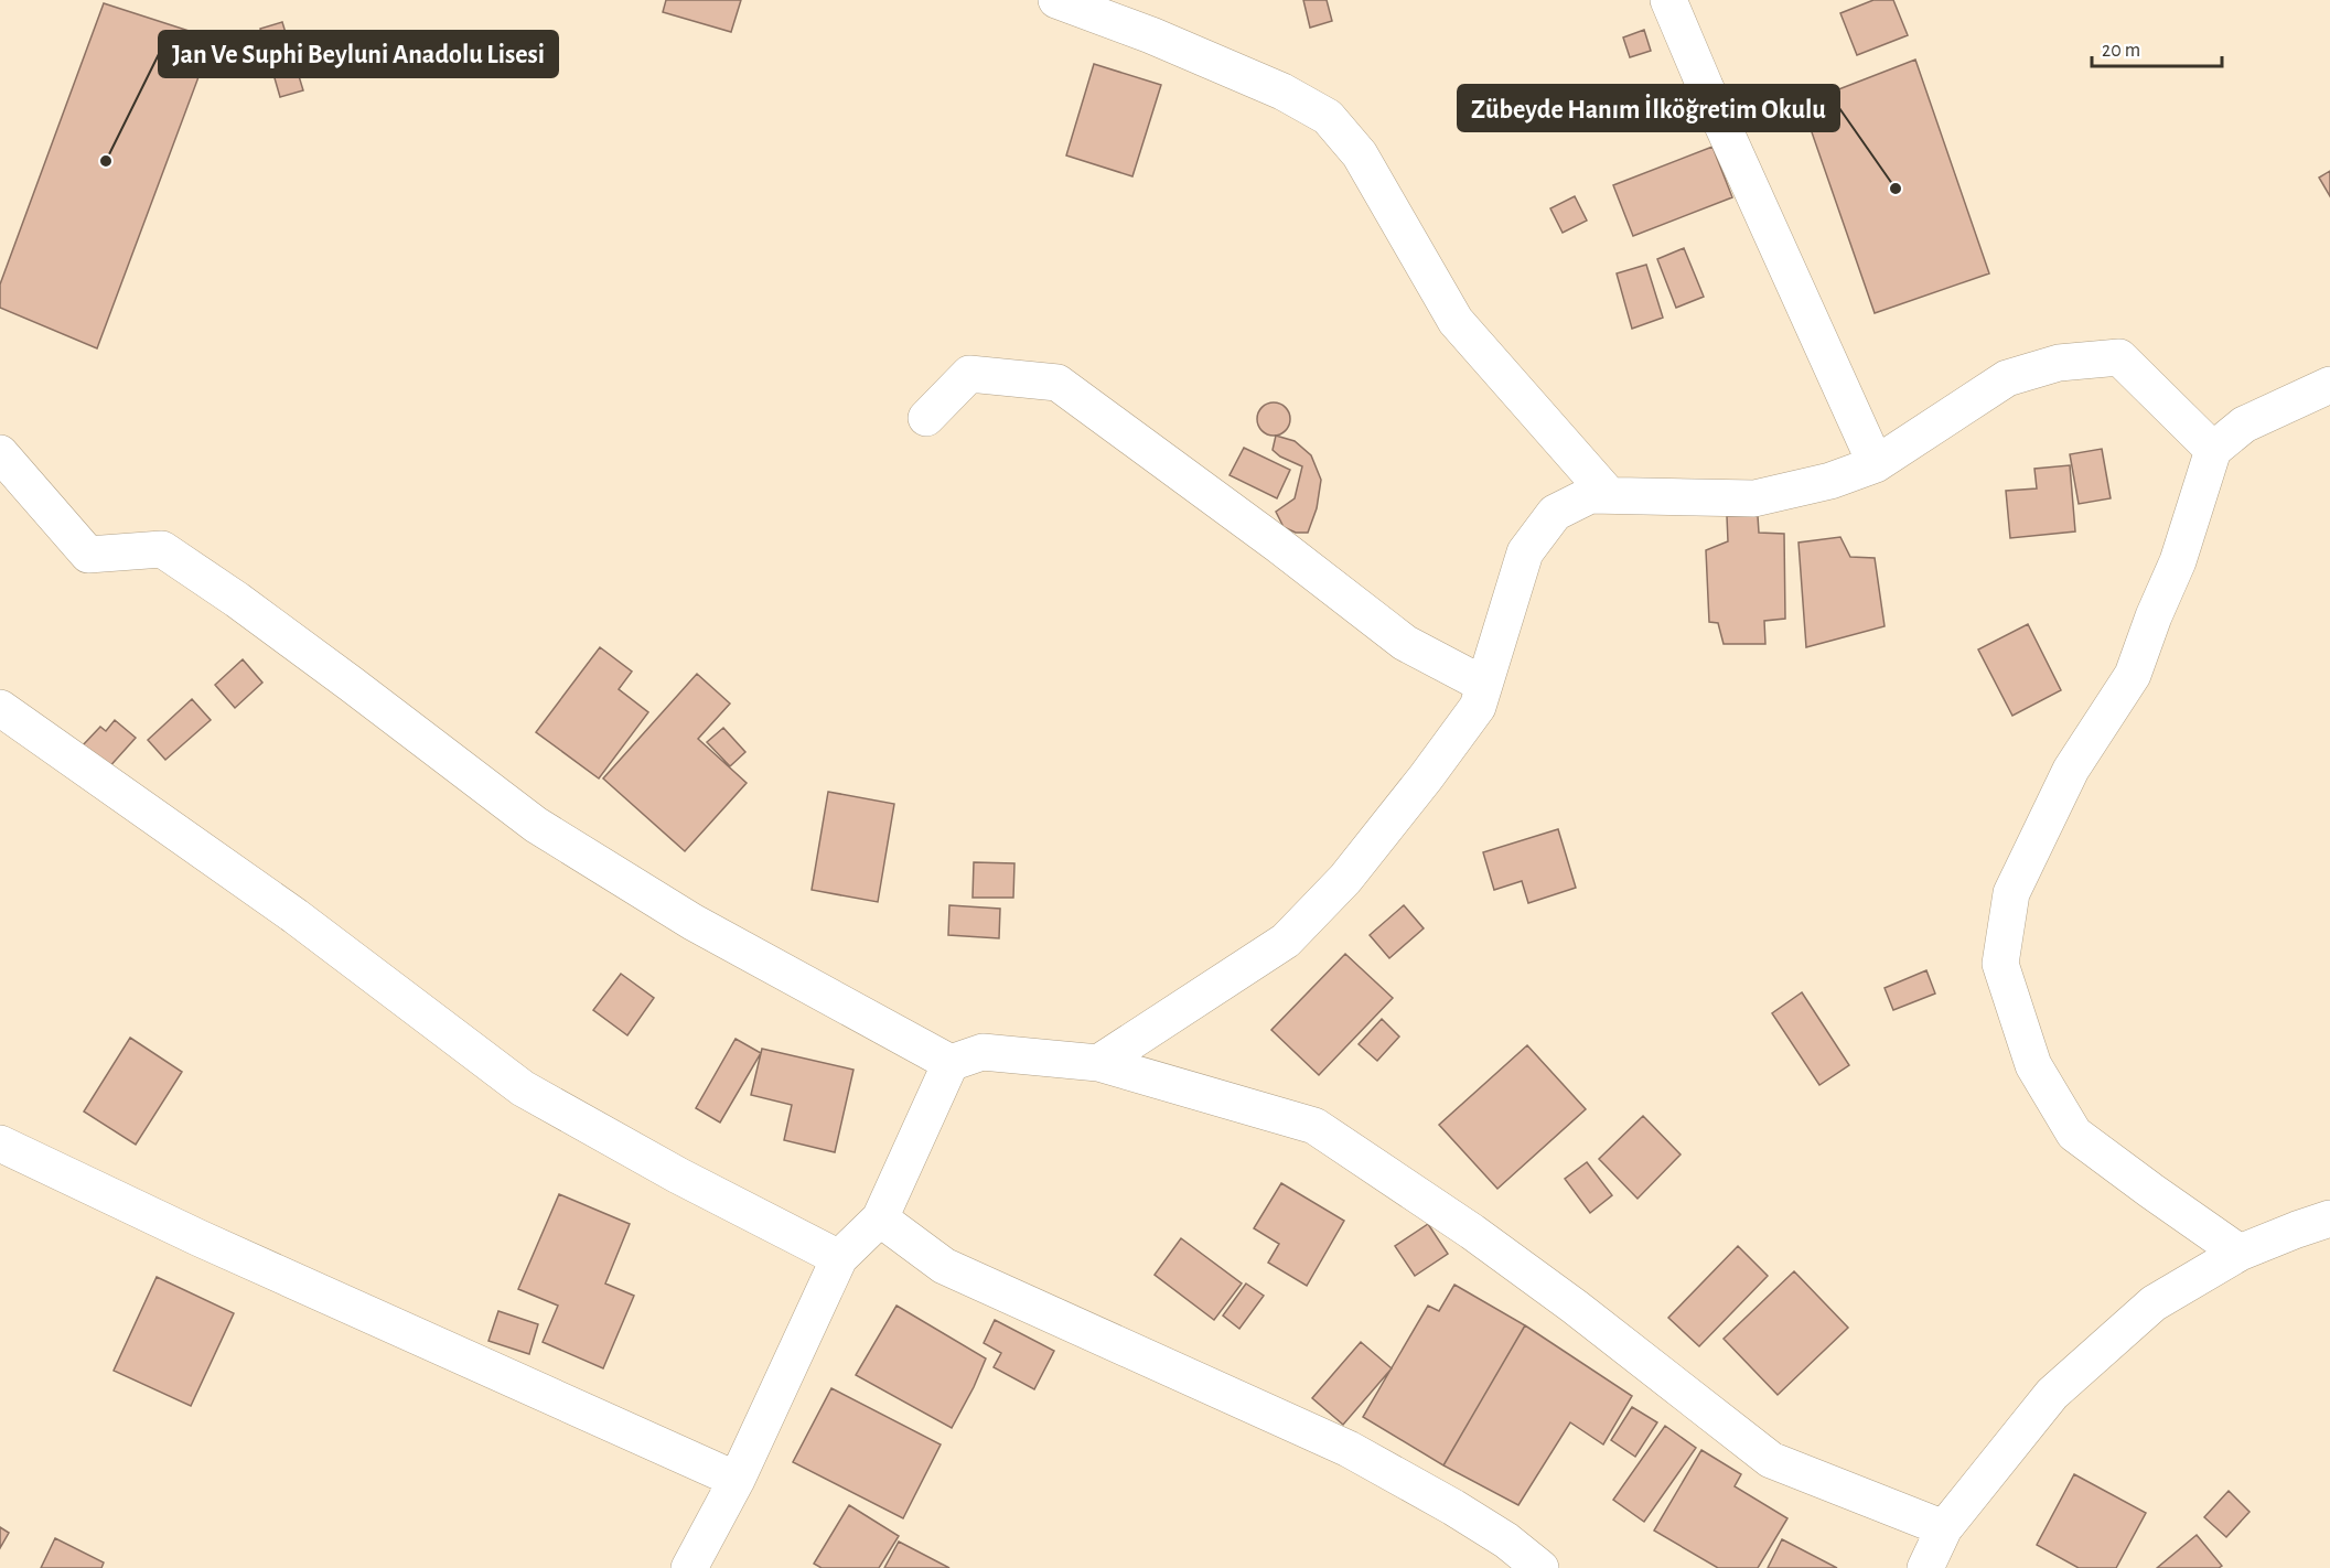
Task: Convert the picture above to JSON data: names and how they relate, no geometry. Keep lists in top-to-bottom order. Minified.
{"places":["Jan Ve Suphi Beyluni Anadolu Lisesi","Zübeyde Hanım İlköğretim Okulu"],"scale_bar":"20 m"}
